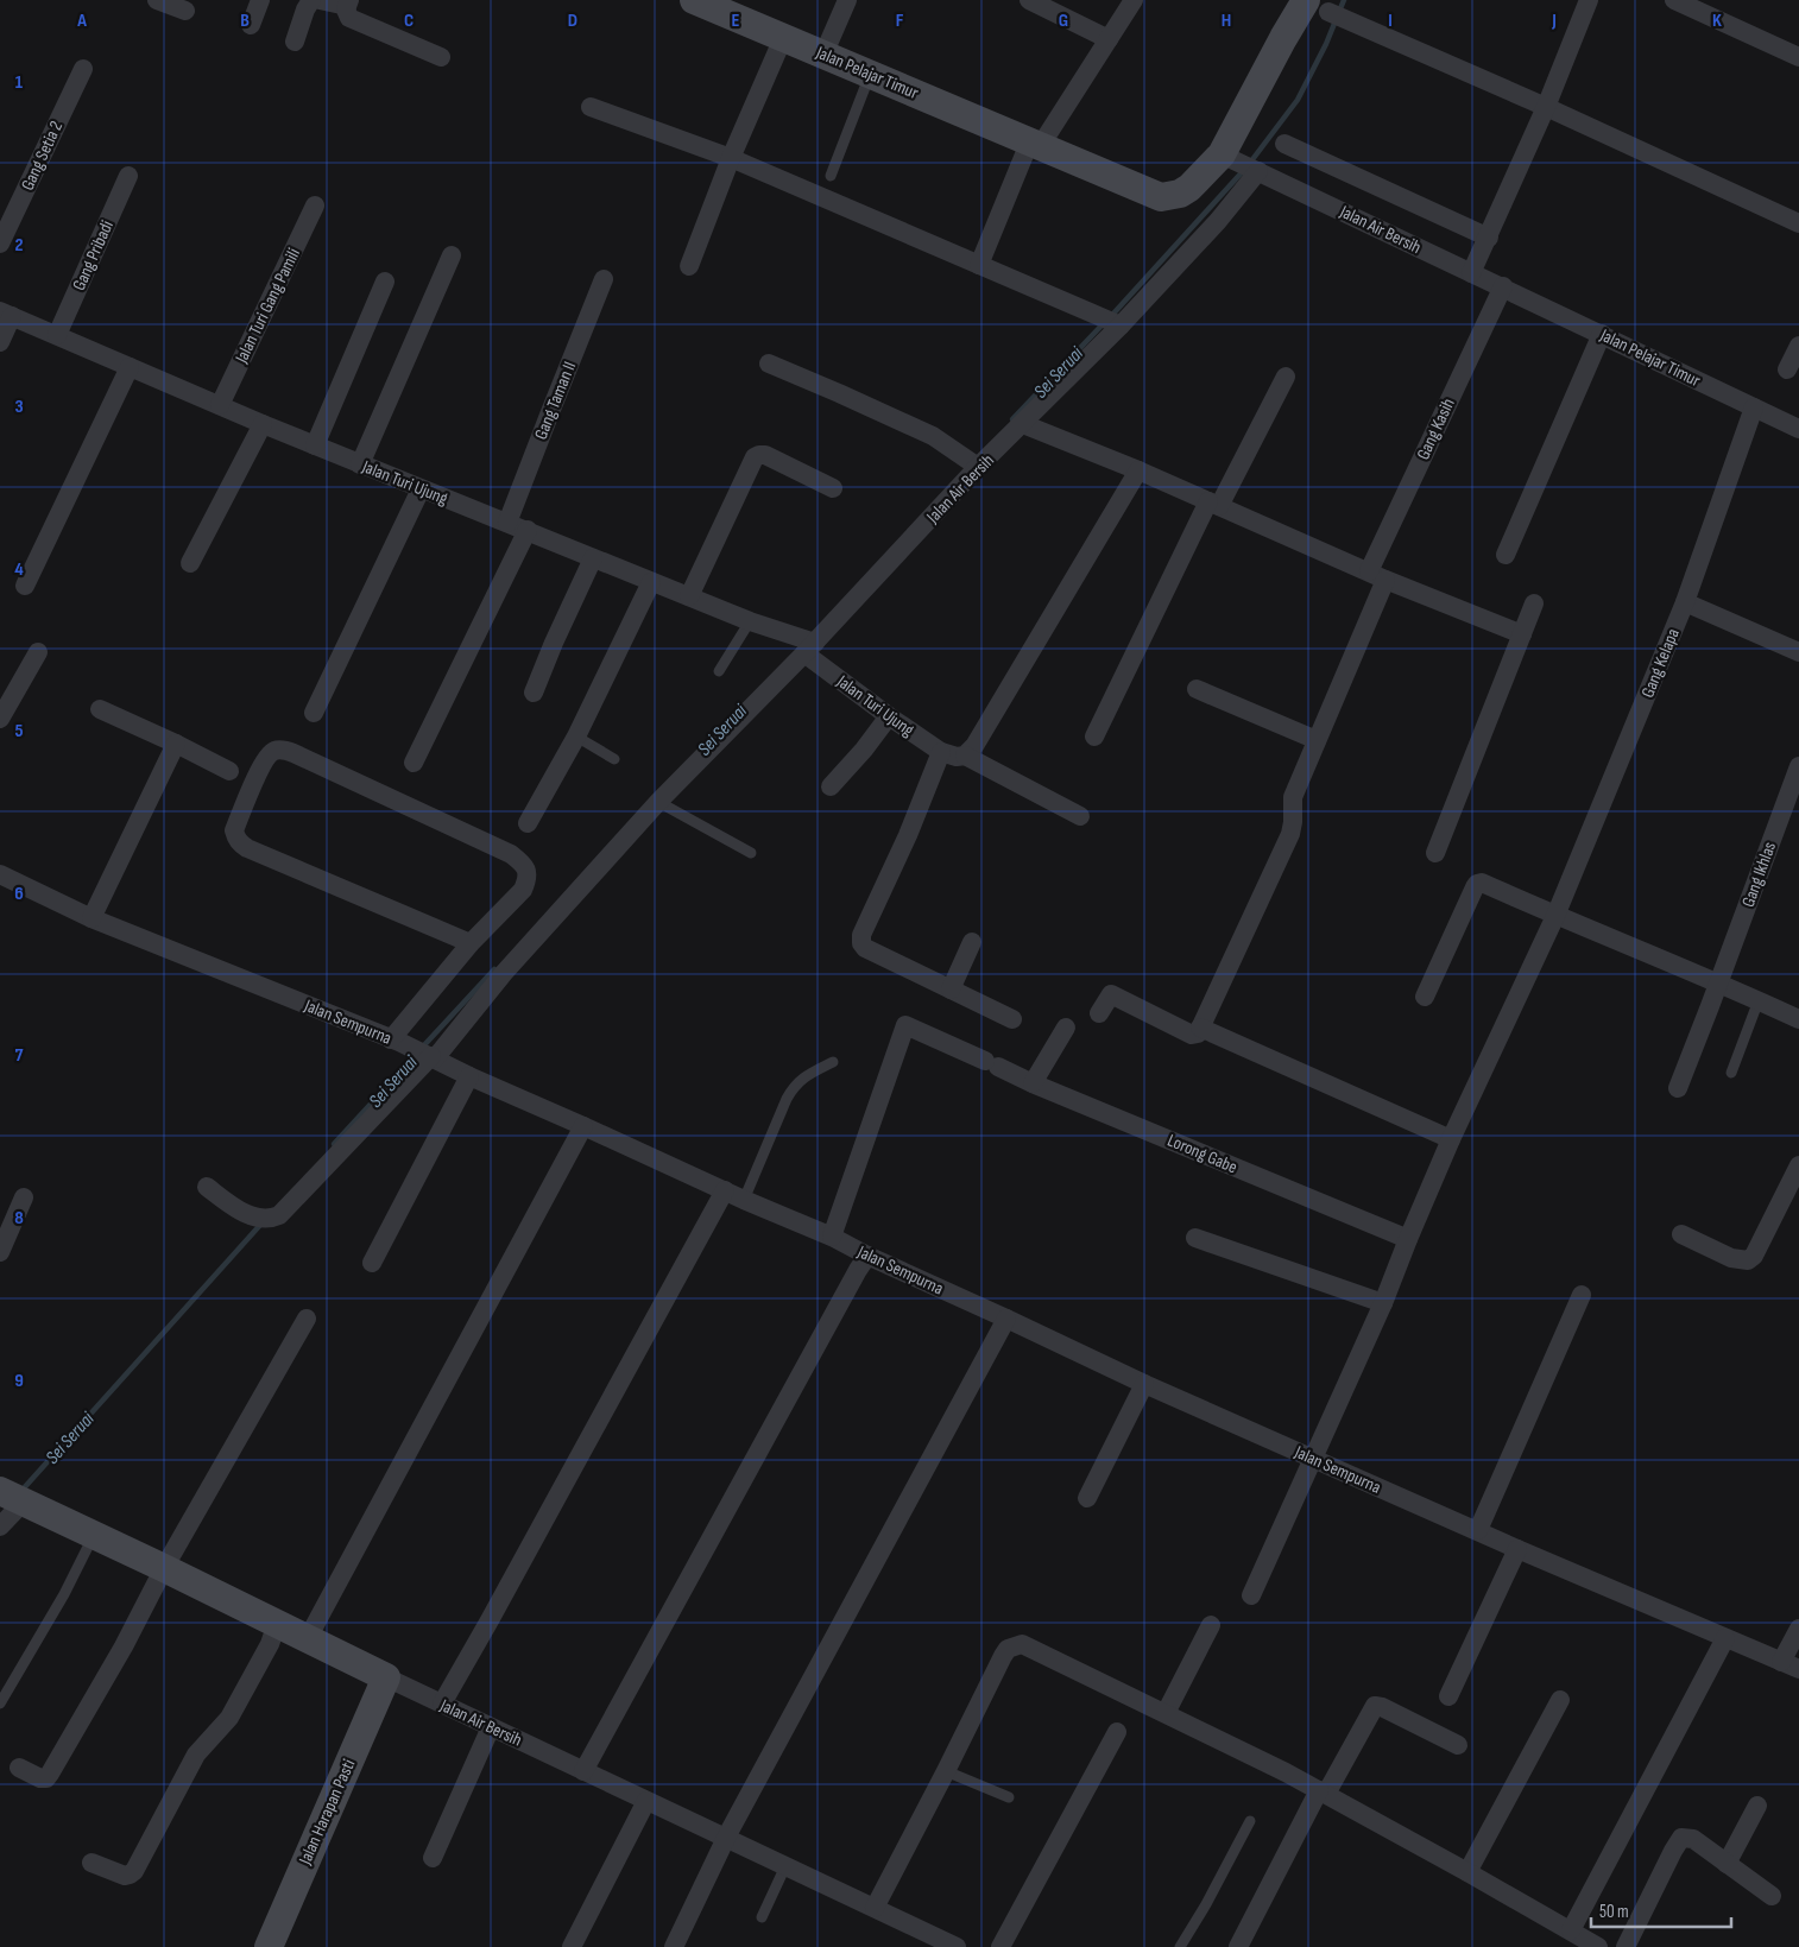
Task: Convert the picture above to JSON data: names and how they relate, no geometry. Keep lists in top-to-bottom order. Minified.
{"streets":{"street":["Jalan Pelajar Timur","Gang Setia 2","Jalan Air Bersih","Gang Pribadi","Jalan Turi Gang Pamili","Gang Taman II","Gang Kasih","Jalan Turi Ujung","Gang Kelapa","Gang Ikhlas","Jalan Sempurna","Lorong Gabe","Jalan Harapan Pasti"]},"crossings":[["Jalan Pelajar Timur","Jalan Air Bersih"],["Jalan Pelajar Timur","Gang Kasih"],["Jalan Pelajar Timur","Gang Kelapa"],["Jalan Air Bersih","Gang Kasih"],["Jalan Air Bersih","Jalan Turi Ujung"],["Jalan Air Bersih","Jalan Sempurna"],["Jalan Air Bersih","Jalan Harapan Pasti"],["Gang Pribadi","Jalan Turi Ujung"],["Jalan Turi Gang Pamili","Jalan Turi Ujung"],["Gang Taman II","Jalan Turi Ujung"],["Gang Kelapa","Jalan Sempurna"],["Gang Kelapa","Lorong Gabe"],["Jalan Sempurna","Lorong Gabe"]],"water":["Sei Seruai"],"scale_bar":"50 m","grid":{"columns":["A","B","C","D","E","F","G","H","I","J","K"],"rows":["1","2","3","4","5","6","7","8","9"]}}
